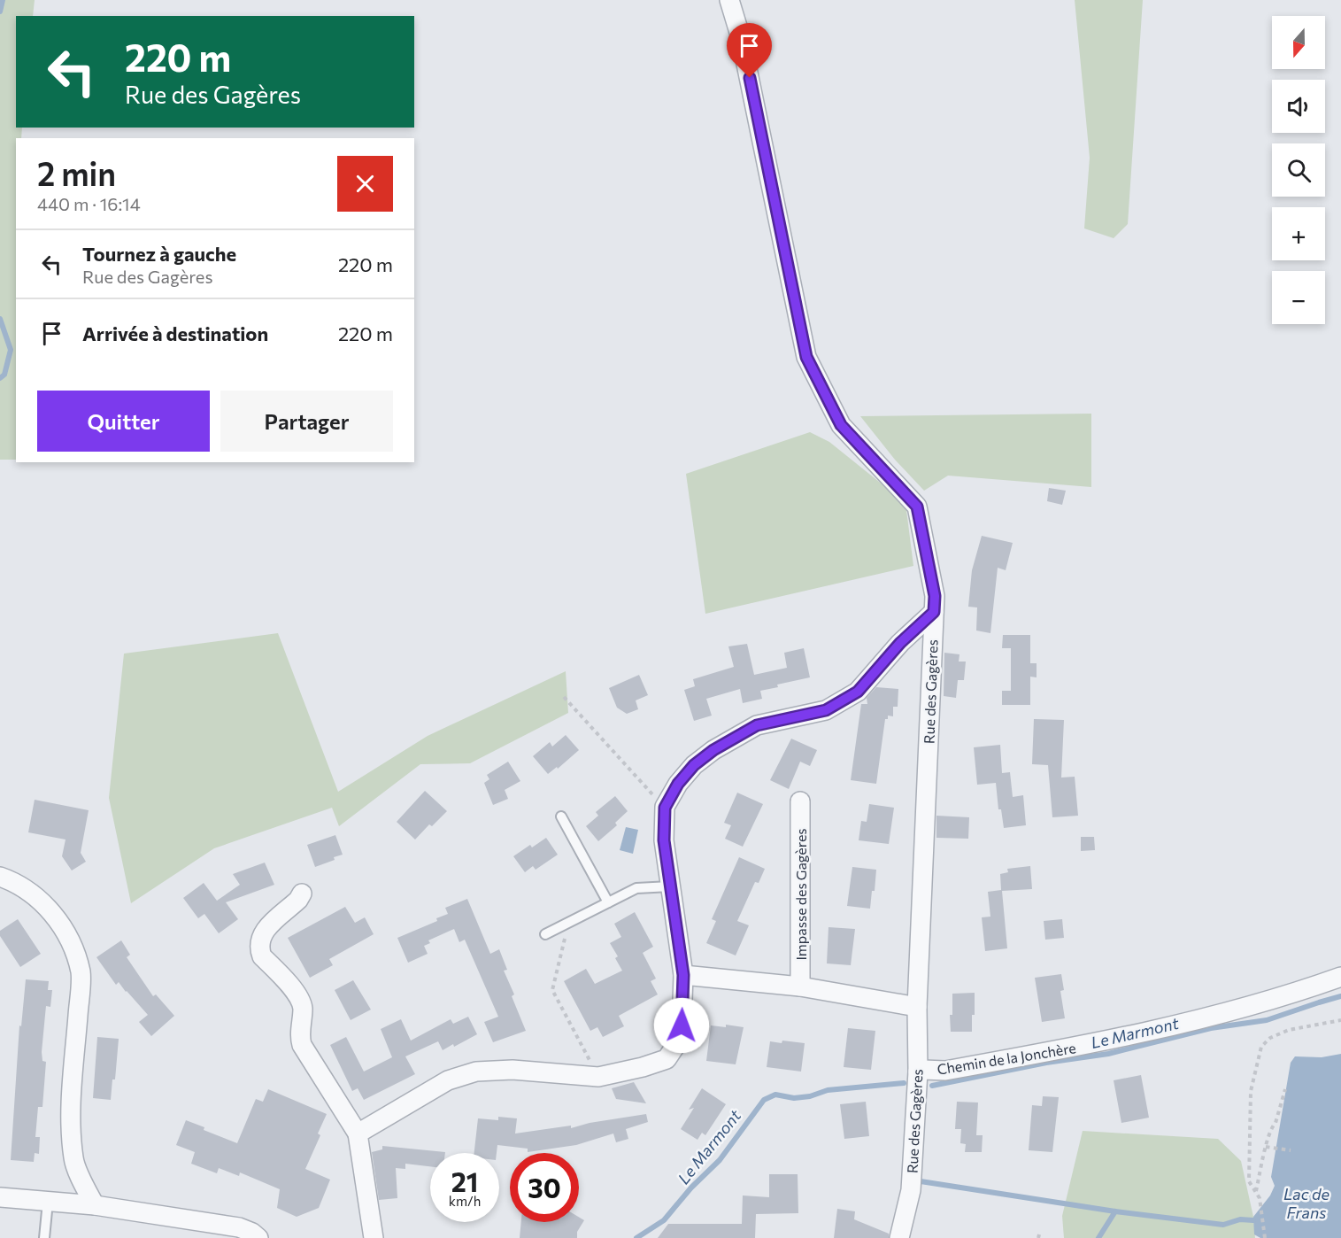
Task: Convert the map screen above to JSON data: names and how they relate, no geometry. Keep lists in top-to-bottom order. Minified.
{"streets":{"street":["Rue des Gagères","Impasse des Gagères","Chemin de la Jonchère"]},"crossings":[["Rue des Gagères","Chemin de la Jonchère"]],"water":["Le Marmont","Lac de Frans"],"north":"bottom","page":{"map_buttons":["+","−"],"turn":["220 m","Rue des Gagères"],"heading":["2 min","440 m · 16:14"],"list":[{"name":"Tournez à gauche","note":"Rue des Gagères","value":"220 m"},{"name":"Arrivée à destination","value":"220 m"}],"buttons":["Quitter","Partager"],"speed":"21 km/h","limit":"30"}}
